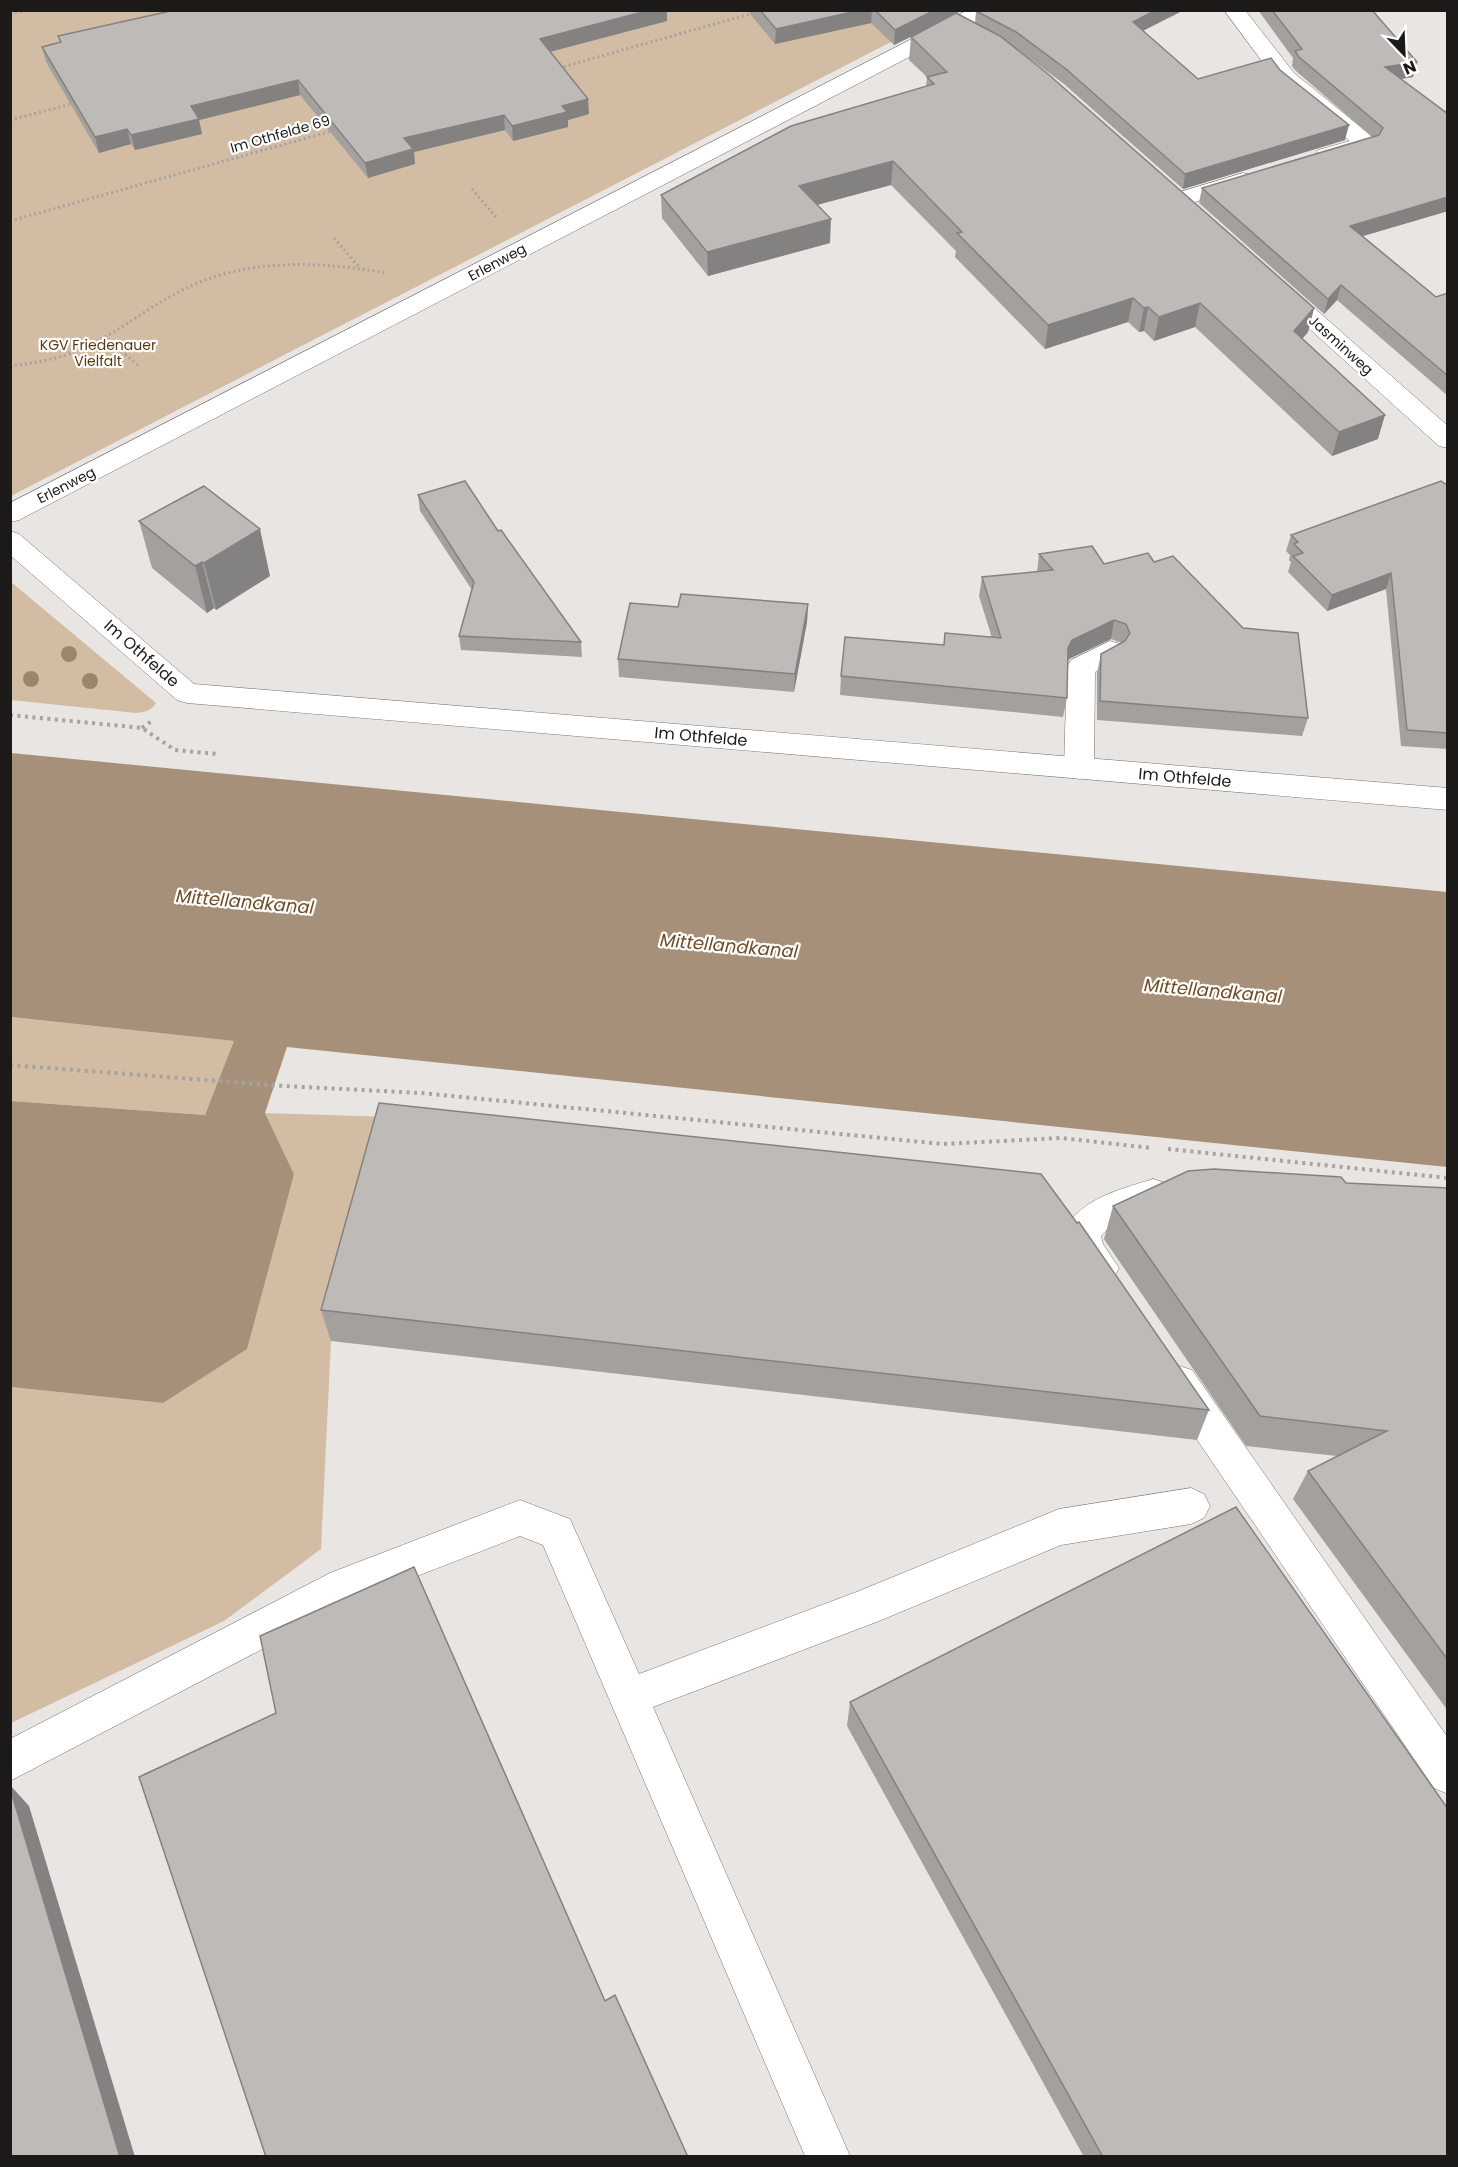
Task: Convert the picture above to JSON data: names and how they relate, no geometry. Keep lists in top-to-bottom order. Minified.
{"streets":{"street":["Erlenweg","Jasminweg","Im Othfelde"],"path":["Im Othfelde 69"]},"water":["Mittellandkanal"],"parks":["KGV Friedenauer Vielfalt"],"north":"bottom right"}
